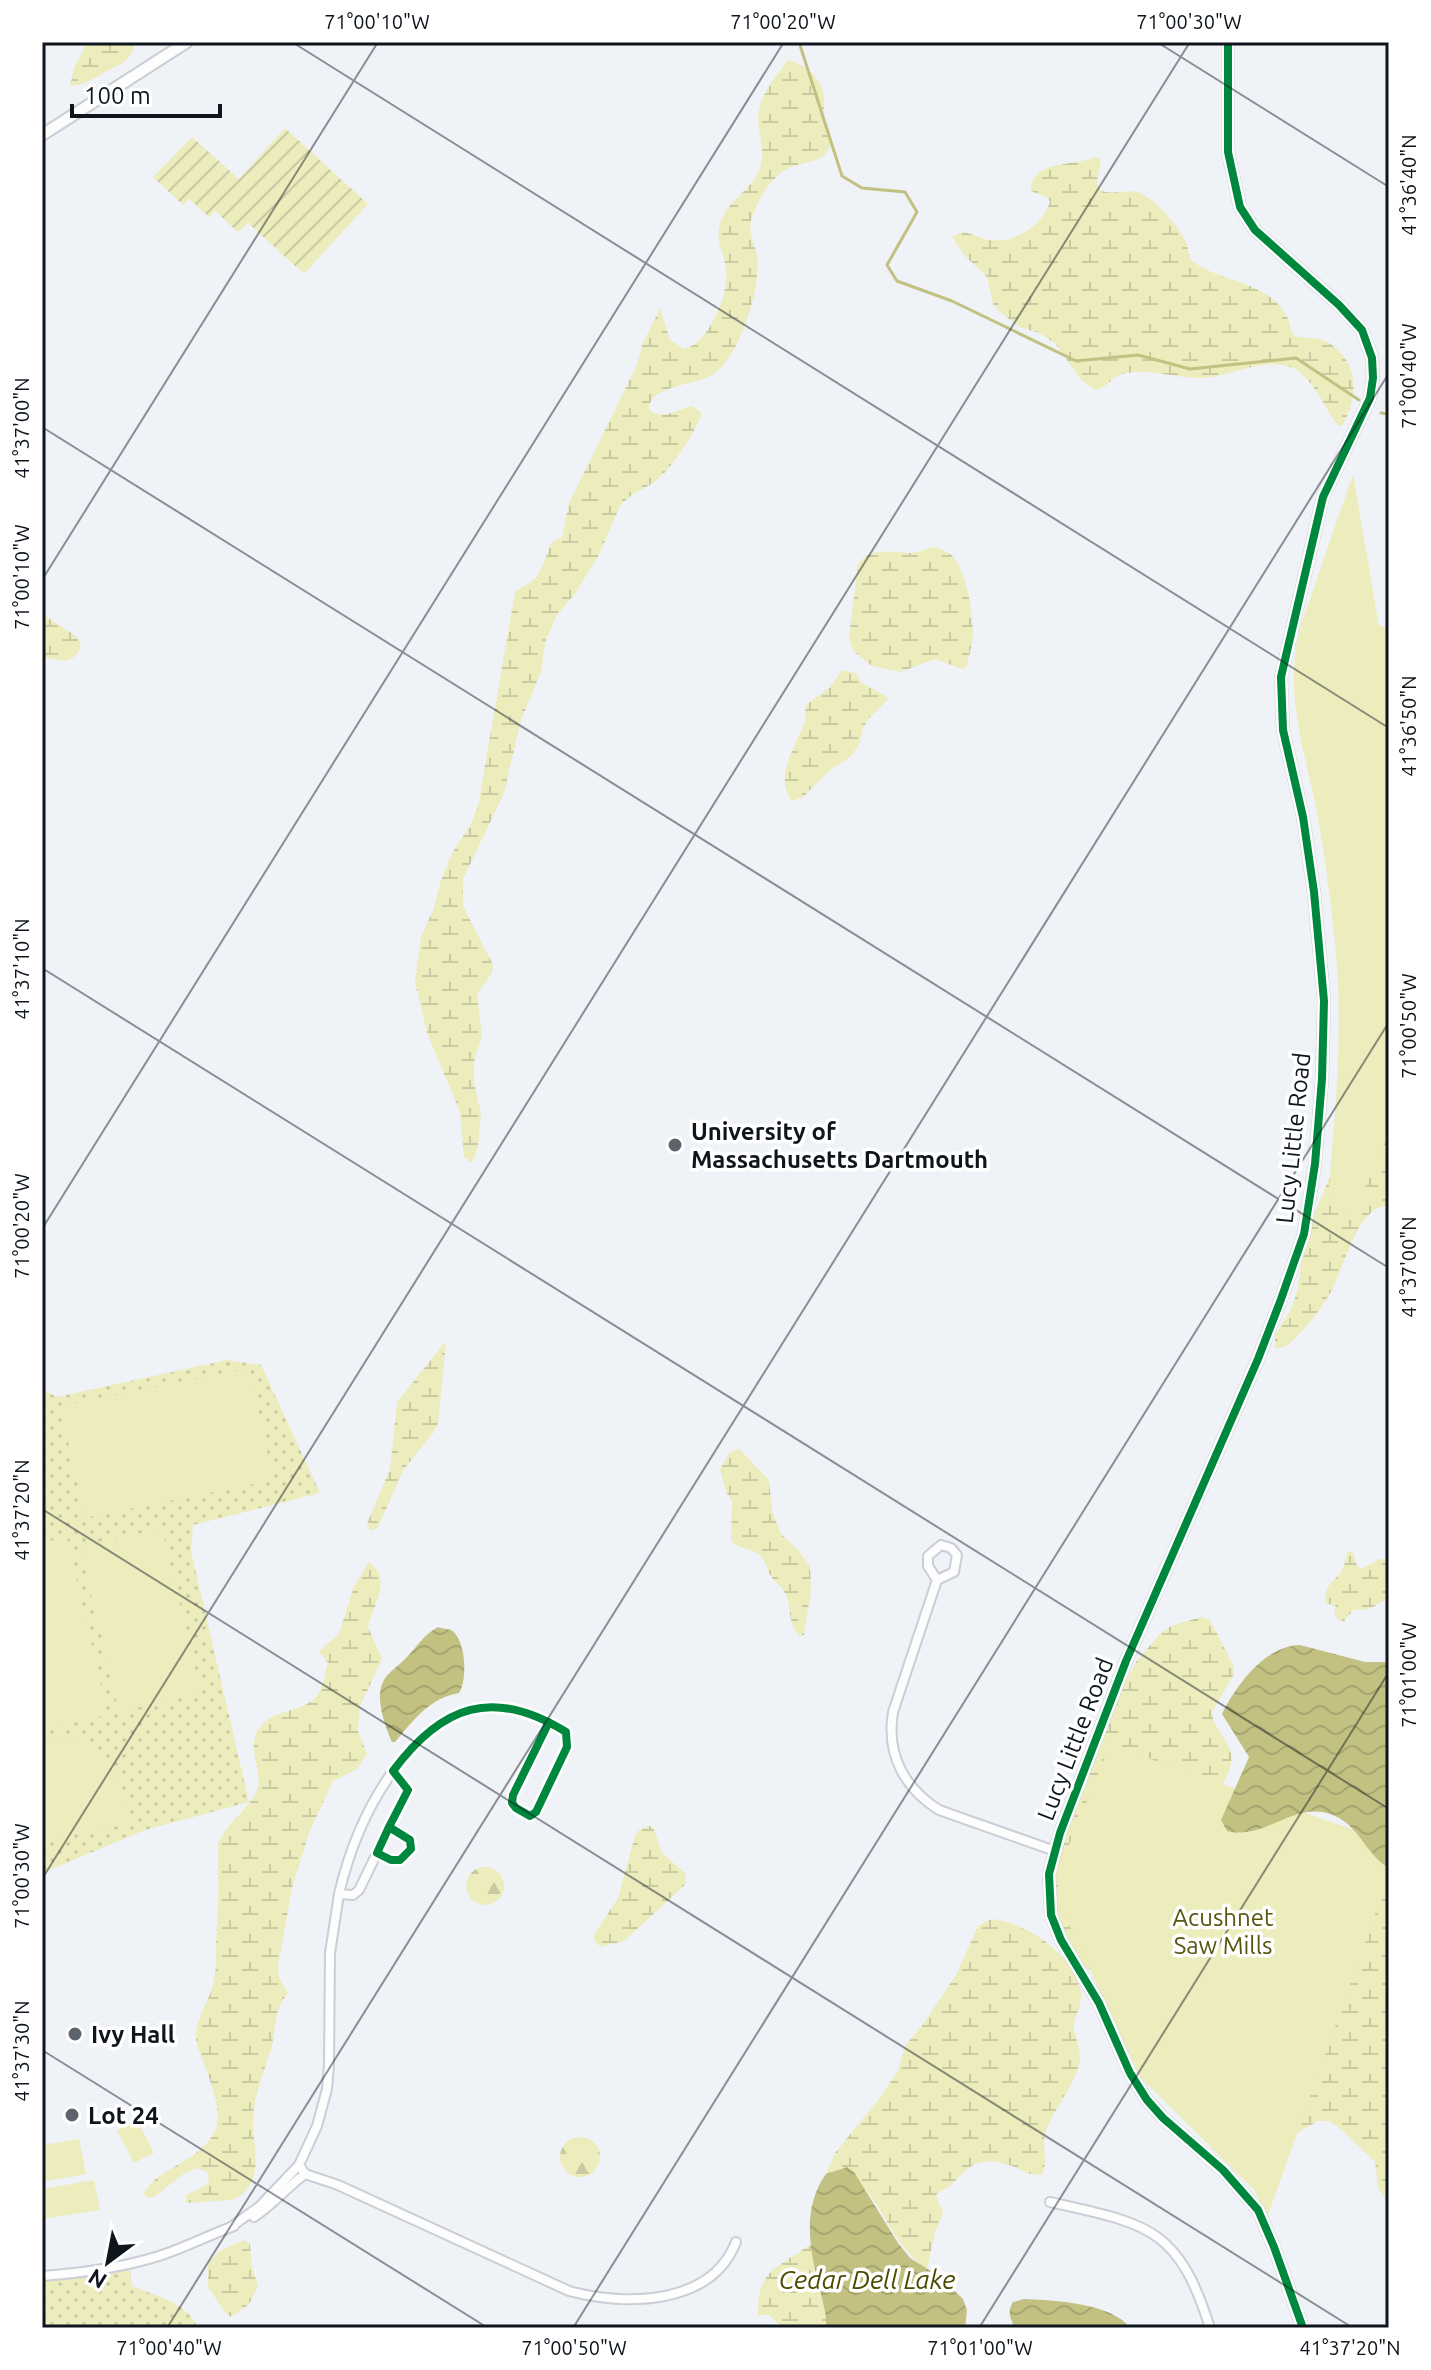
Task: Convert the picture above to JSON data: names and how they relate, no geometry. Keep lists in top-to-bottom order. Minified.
{"streets":{"street":["Lucy Little Road"]},"water":["Cedar Dell Lake"],"parks":["Acushnet Saw Mills"],"places":["University of Massachusetts Dartmouth","Ivy Hall","Lot 24"],"scale_bar":"100 m","north":"bottom left","coordinates":["71°00'10\"W","71°00'20\"W","71°00'30\"W","41°36'40\"N","71°00'40\"W","41°37'00\"N","41°36'50\"N","41°37'10\"N","71°00'50\"W","41°37'20\"N","71°01'00\"W","41°37'30\"N"]}
